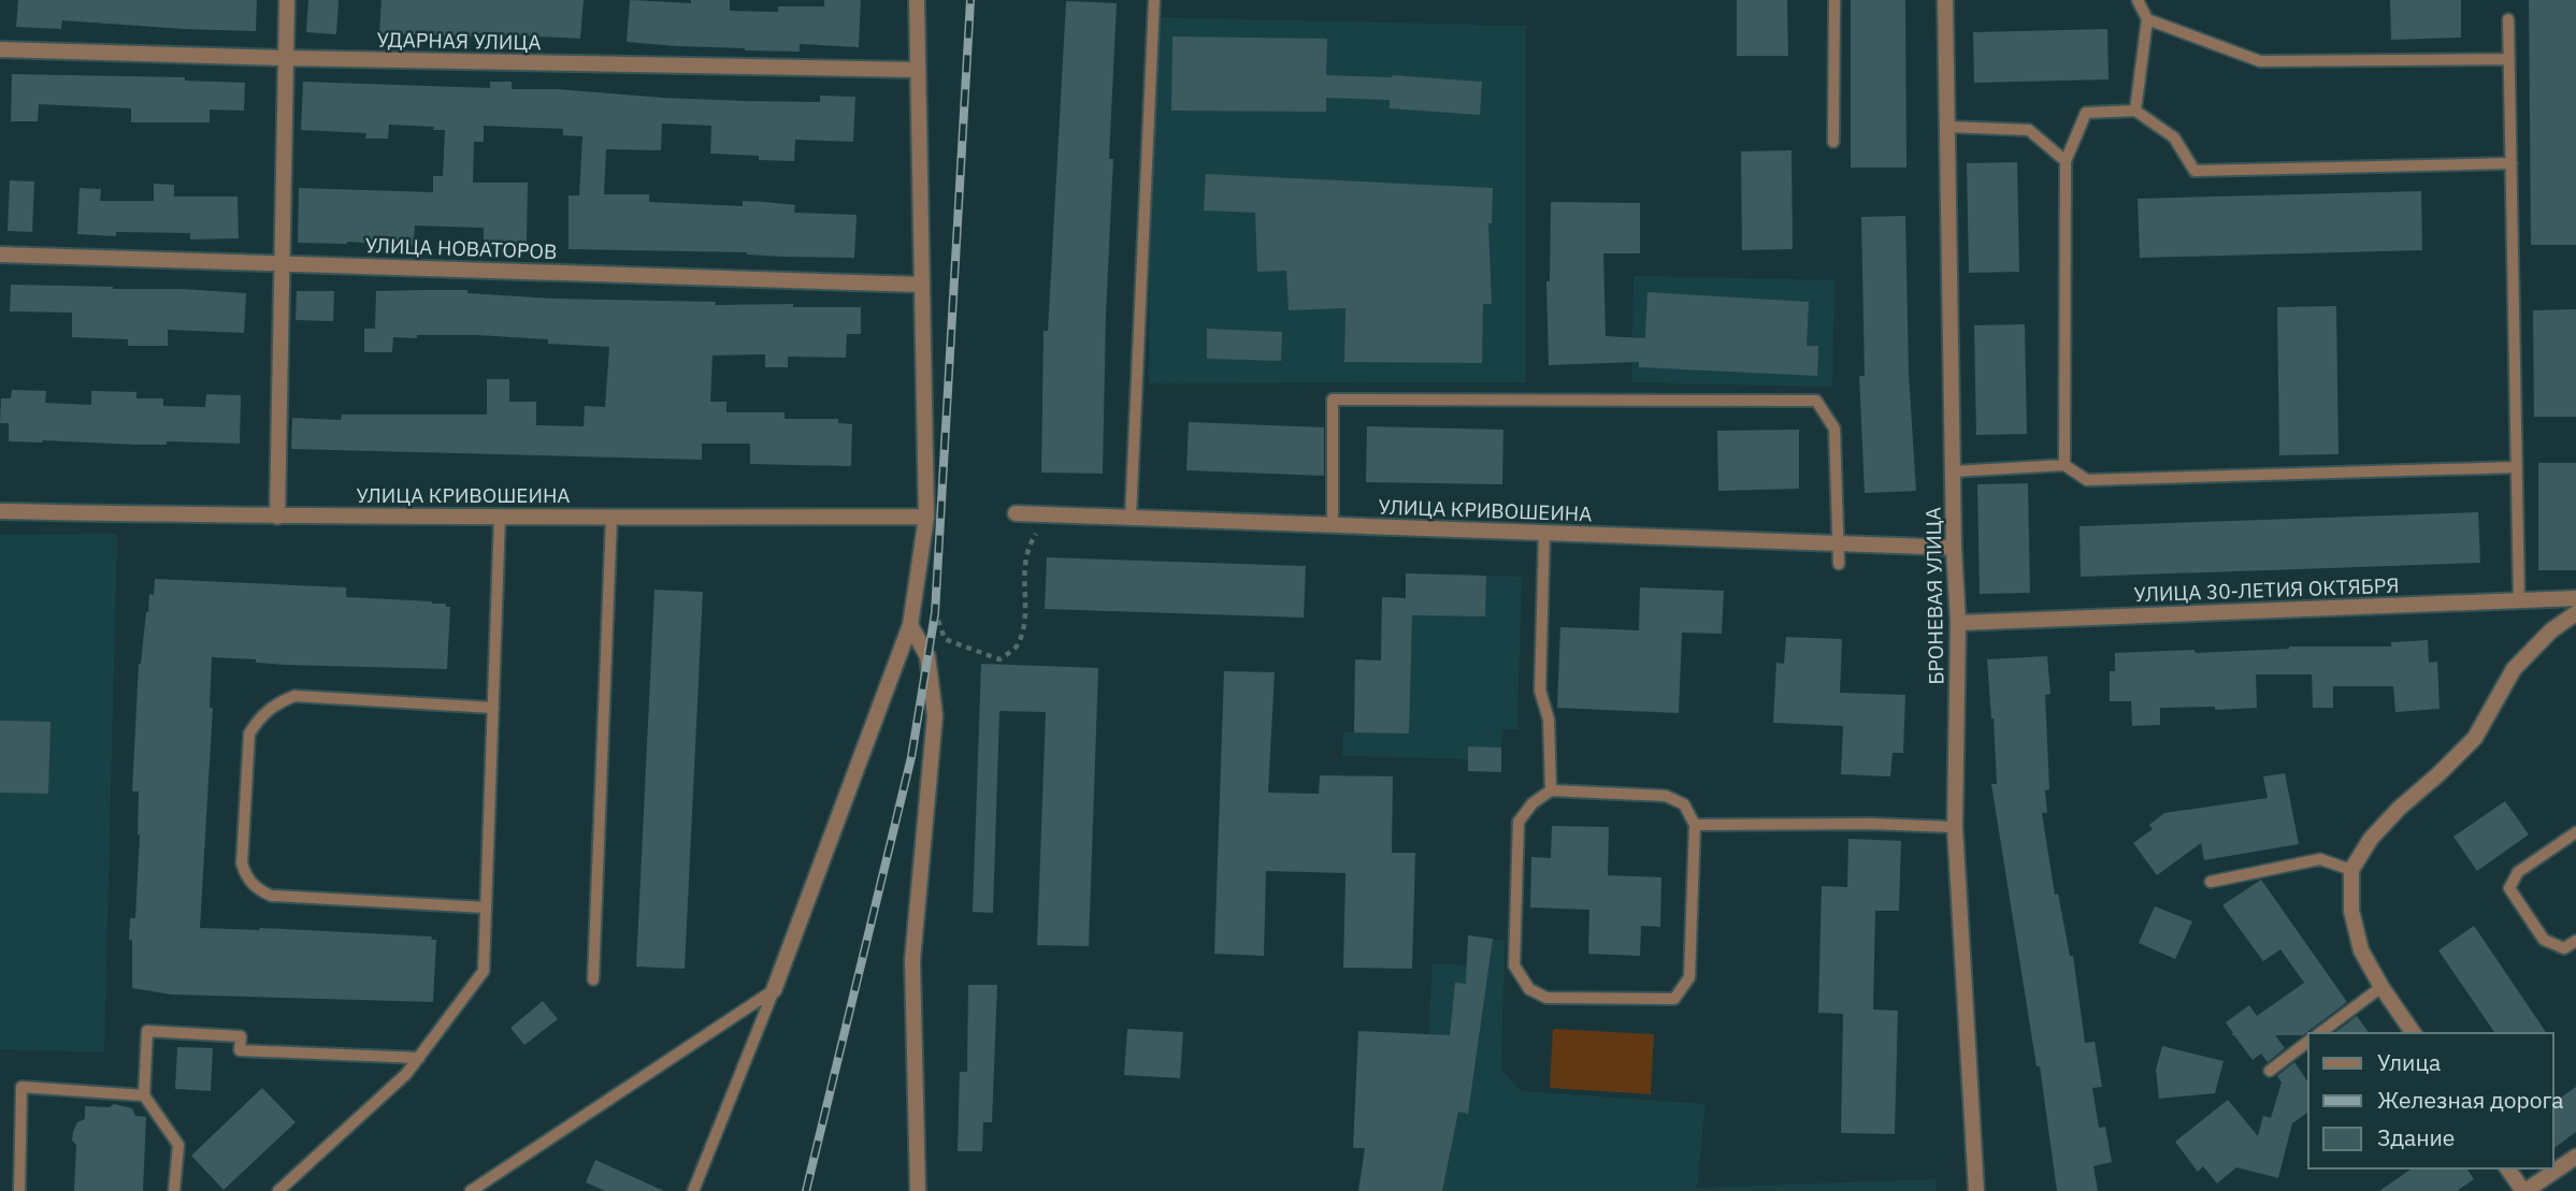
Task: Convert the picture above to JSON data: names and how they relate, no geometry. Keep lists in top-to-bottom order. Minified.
{"streets":{"street":["УДАРНАЯ УЛИЦА","УЛИЦА НОВАТОРОВ","УЛИЦА КРИВОШЕИНА","УЛИЦА 30-ЛЕТИЯ ОКТЯБРЯ","БРОНЕВАЯ УЛИЦА"]},"crossings":[["УЛИЦА КРИВОШЕИНА","БРОНЕВАЯ УЛИЦА"],["УЛИЦА 30-ЛЕТИЯ ОКТЯБРЯ","БРОНЕВАЯ УЛИЦА"]],"legend":["Улица","Железная дорога","Здание"]}
